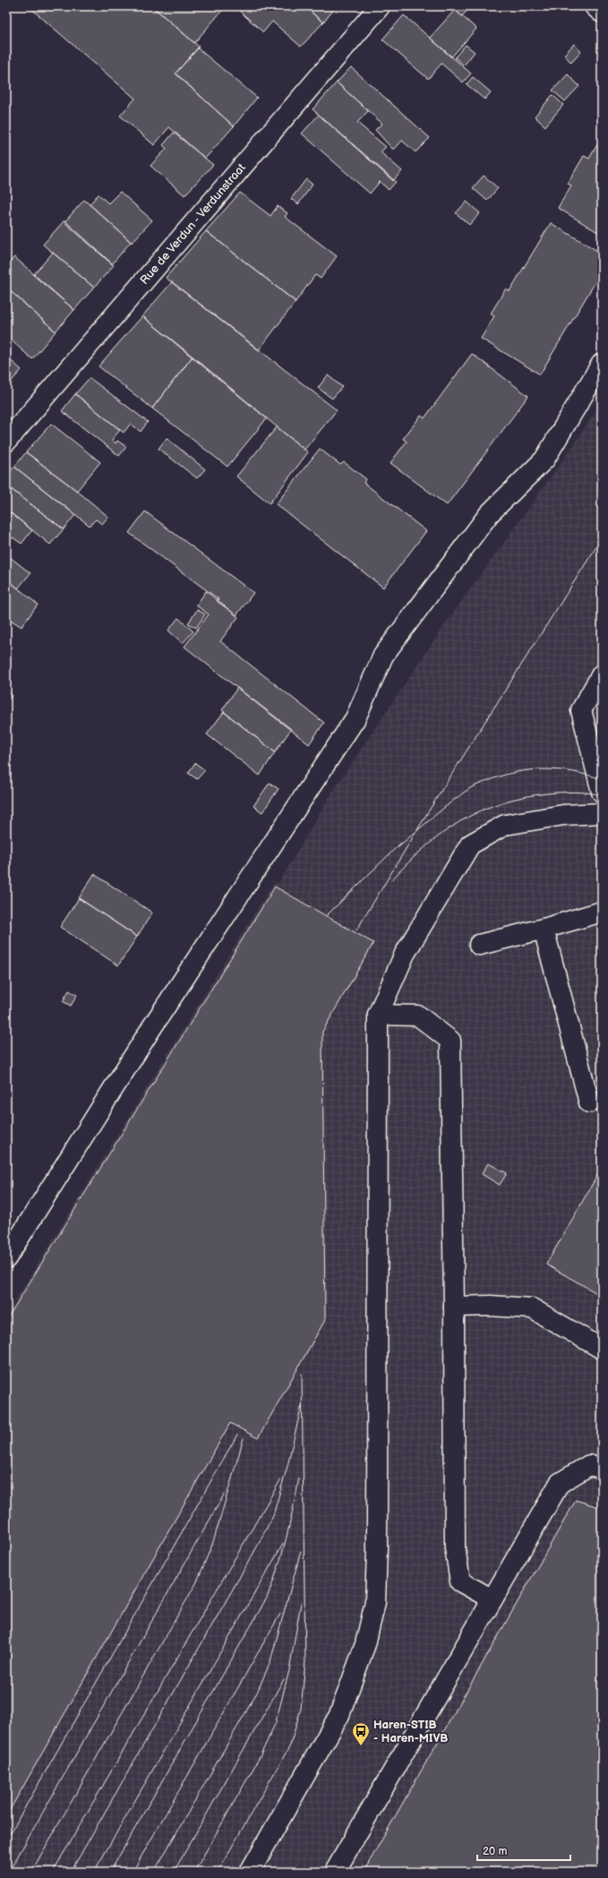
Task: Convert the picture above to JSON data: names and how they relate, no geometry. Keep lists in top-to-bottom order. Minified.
{"streets":{"street":["Rue de Verdun - Verdunstraat"]},"places":{"bus stop":["Haren-STIB - Haren-MIVB"]},"scale_bar":"20 m"}
